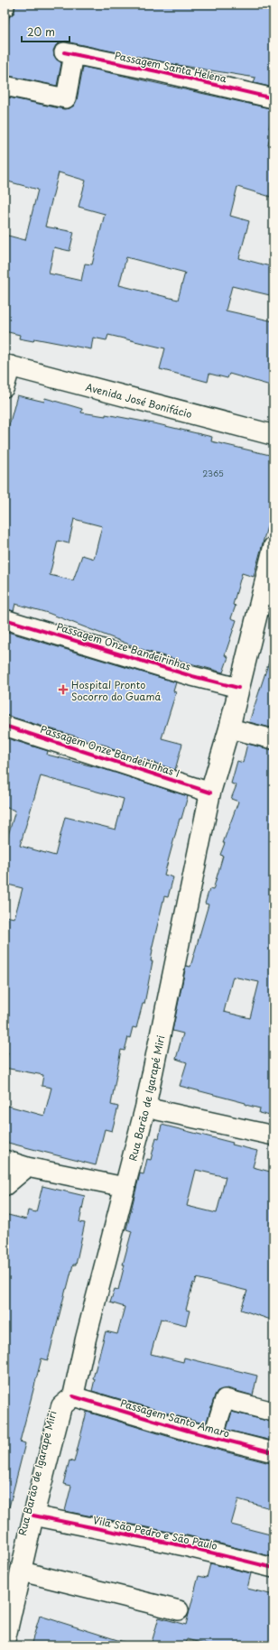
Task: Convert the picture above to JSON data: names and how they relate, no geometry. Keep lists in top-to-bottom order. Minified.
{"streets":{"main road":["Avenida José Bonifácio","Rua Barão de Igarapé Miri"],"street":["Passagem Santa Helena","Passagem Onze Bandeirinhas","Passagem Onze Bandeirinhas I","Passagem Santo Amaro","Vila São Pedro e São Paulo"]},"crossings":[["Passagem Onze Bandeirinhas","Rua Barão de Igarapé Miri"],["Passagem Onze Bandeirinhas I","Rua Barão de Igarapé Miri"],["Rua Barão de Igarapé Miri","Passagem Santo Amaro"],["Rua Barão de Igarapé Miri","Vila São Pedro e São Paulo"]],"places":{"health":["Hospital Pronto Socorro do Guamá"]},"house_numbers":["2365"],"scale_bar":"20 m"}
